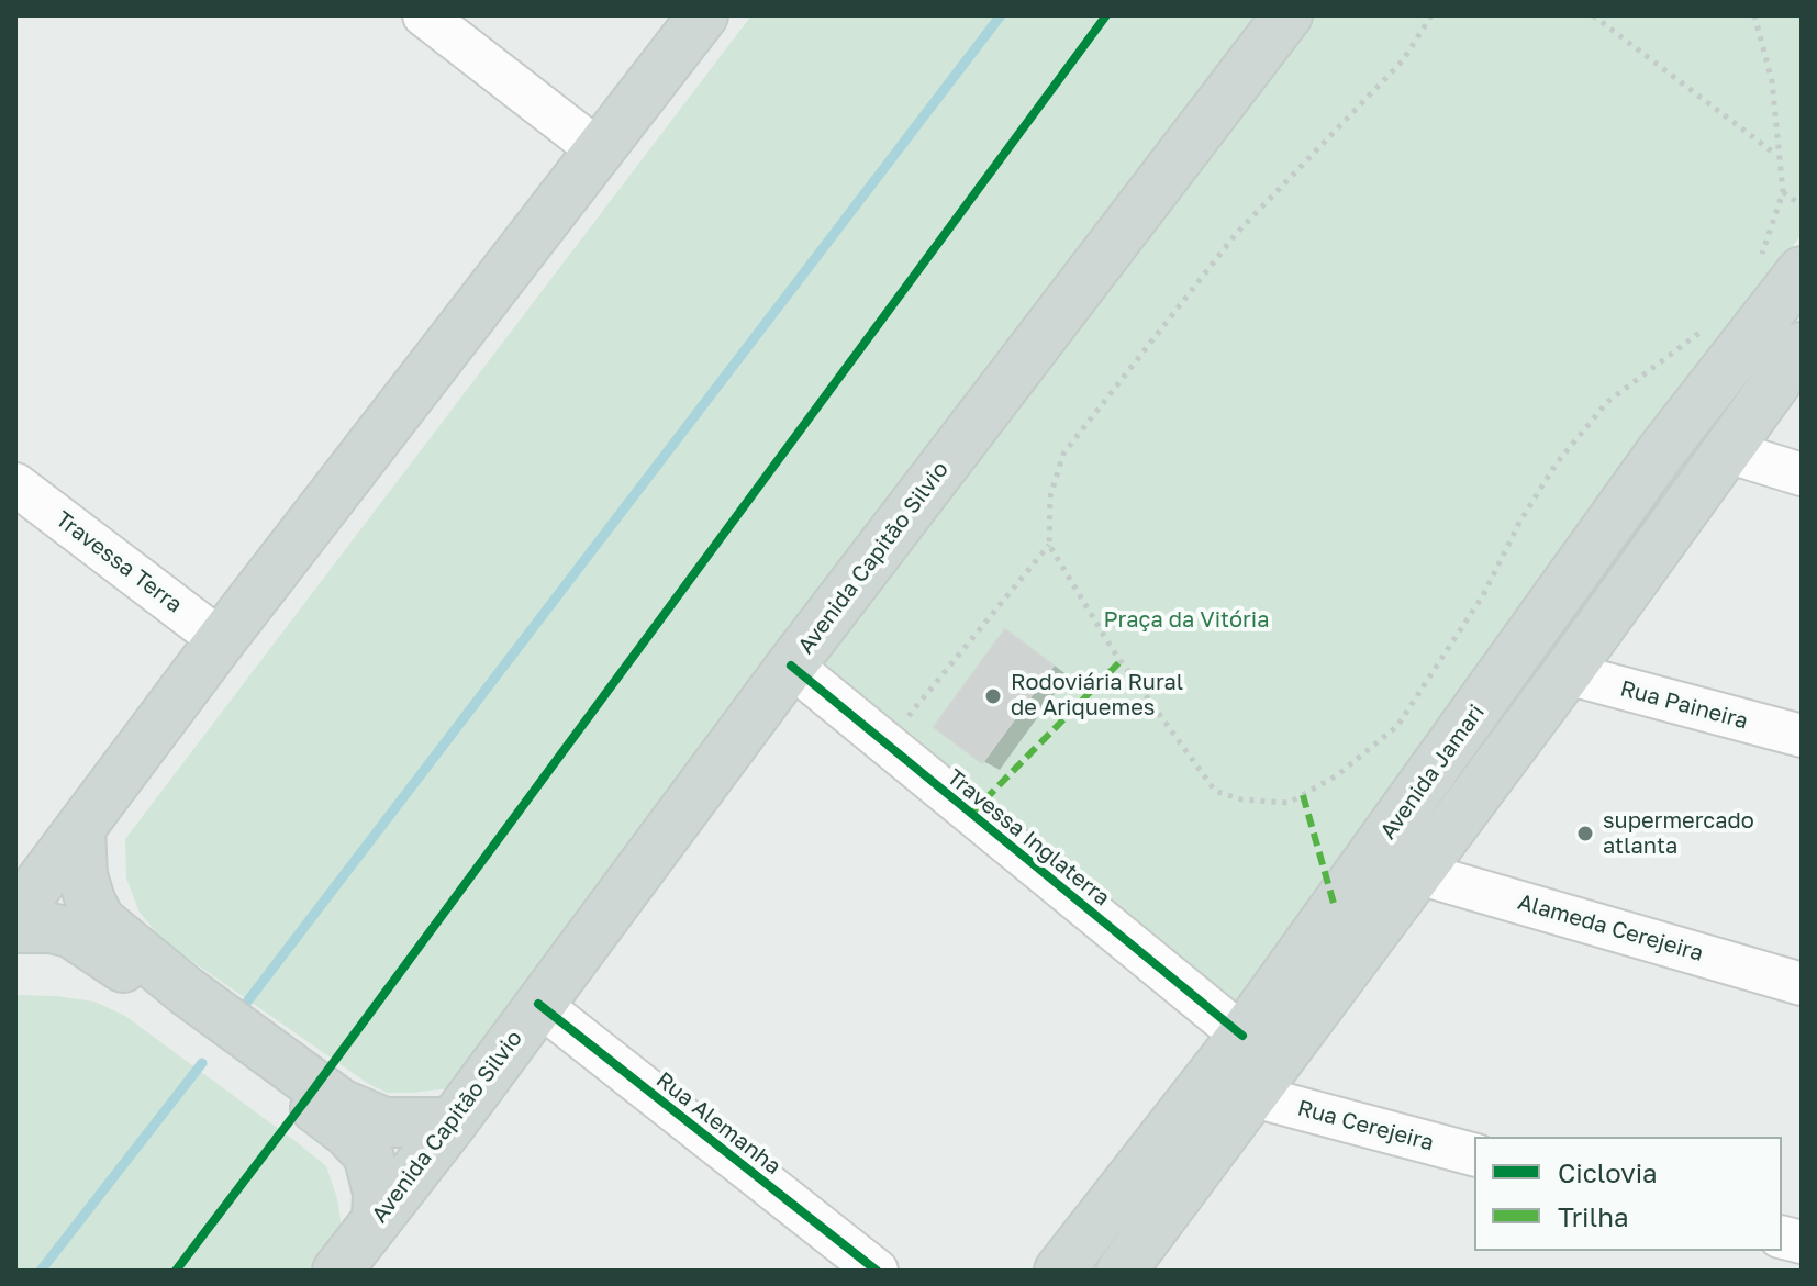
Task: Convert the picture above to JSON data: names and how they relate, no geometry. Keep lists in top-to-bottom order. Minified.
{"streets":{"main road":["Avenida Capitão Silvio","Avenida Jamari"],"street":["Travessa Terra","Rua Paineira","Travessa Inglaterra","Alameda Cerejeira","Rua Alemanha","Rua Cerejeira"]},"crossings":[["Avenida Capitão Silvio","Travessa Inglaterra"],["Avenida Capitão Silvio","Rua Alemanha"],["Avenida Jamari","Travessa Inglaterra"]],"parks":["Praça da Vitória"],"places":["Rodoviária Rural de Ariquemes","supermercado atlanta"],"legend":["Ciclovia","Trilha"]}
